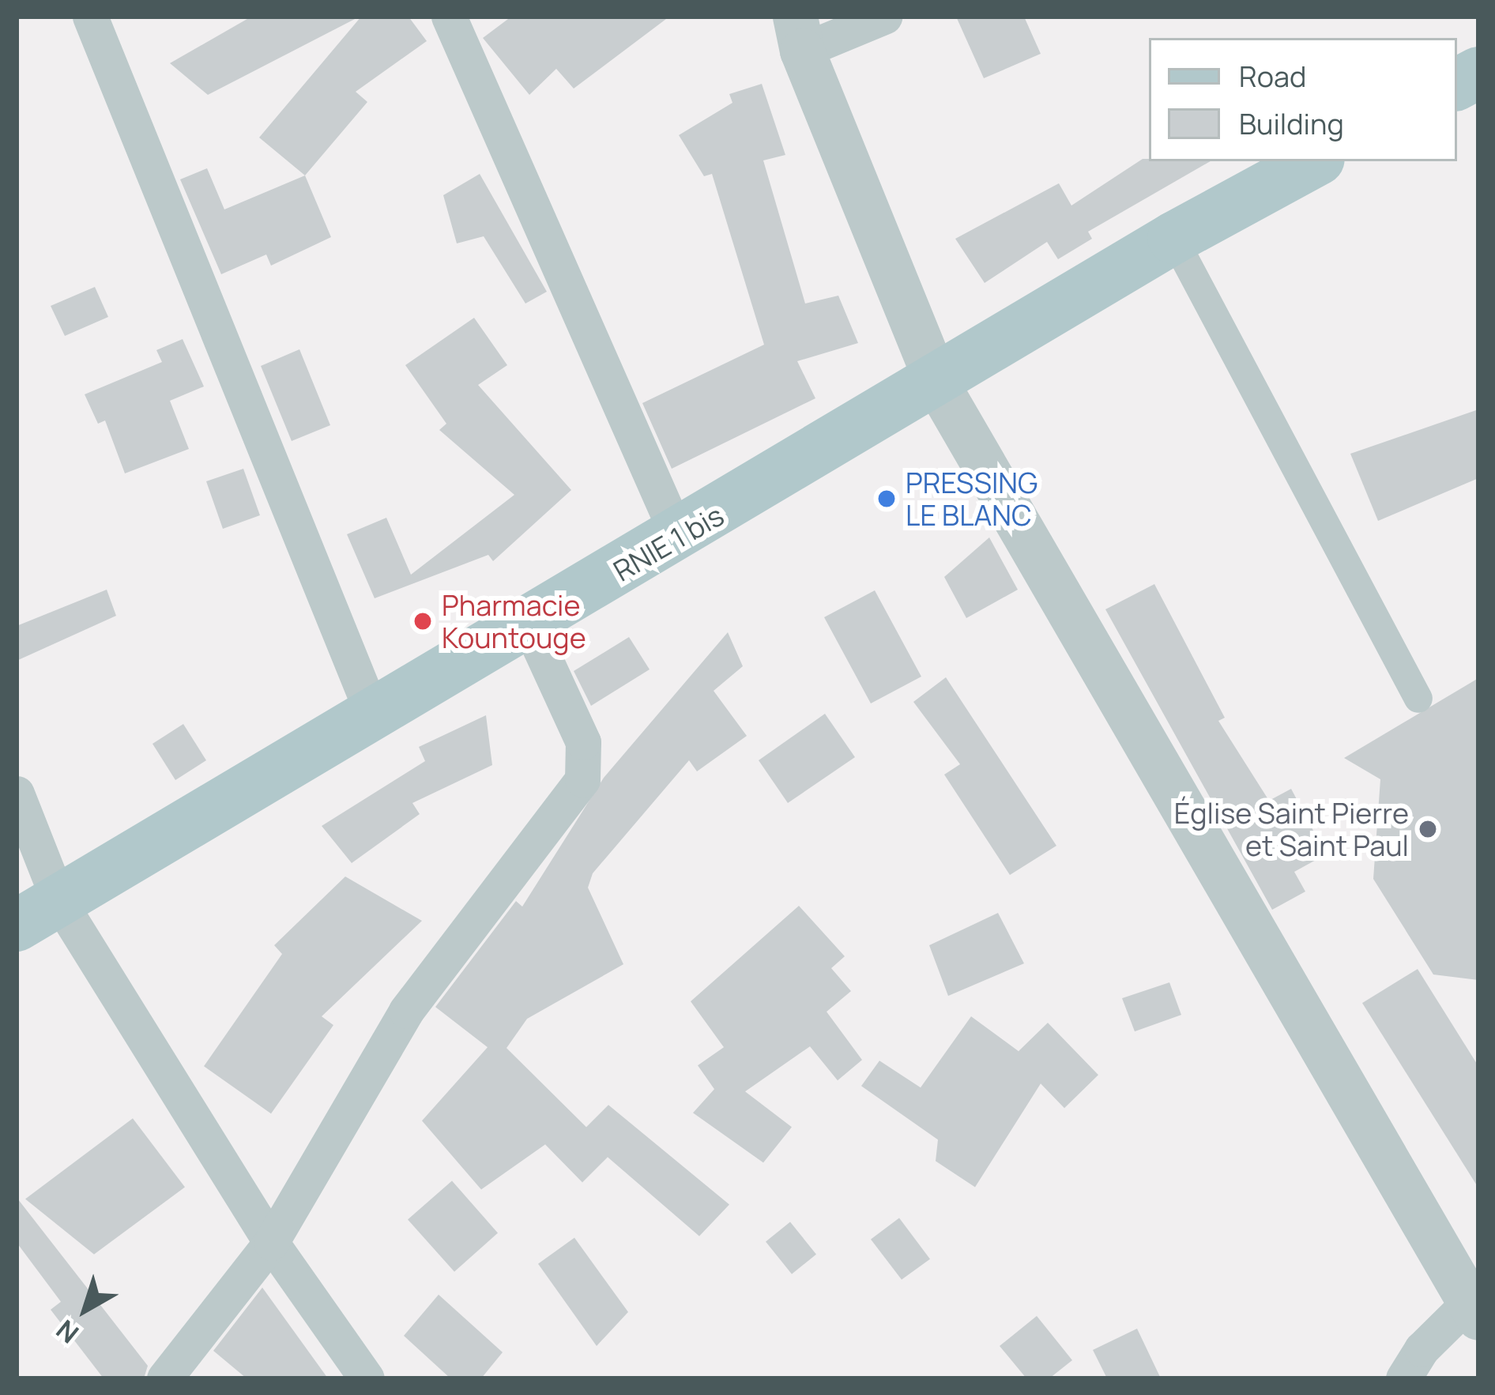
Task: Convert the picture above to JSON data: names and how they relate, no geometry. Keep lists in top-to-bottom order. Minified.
{"streets":{"main road":["RNIE 1 bis"]},"places":["PRESSING LE BLANC","Pharmacie Kountouge","Église Saint Pierre et Saint Paul"],"legend":["Road","Building"],"north":"bottom left"}
